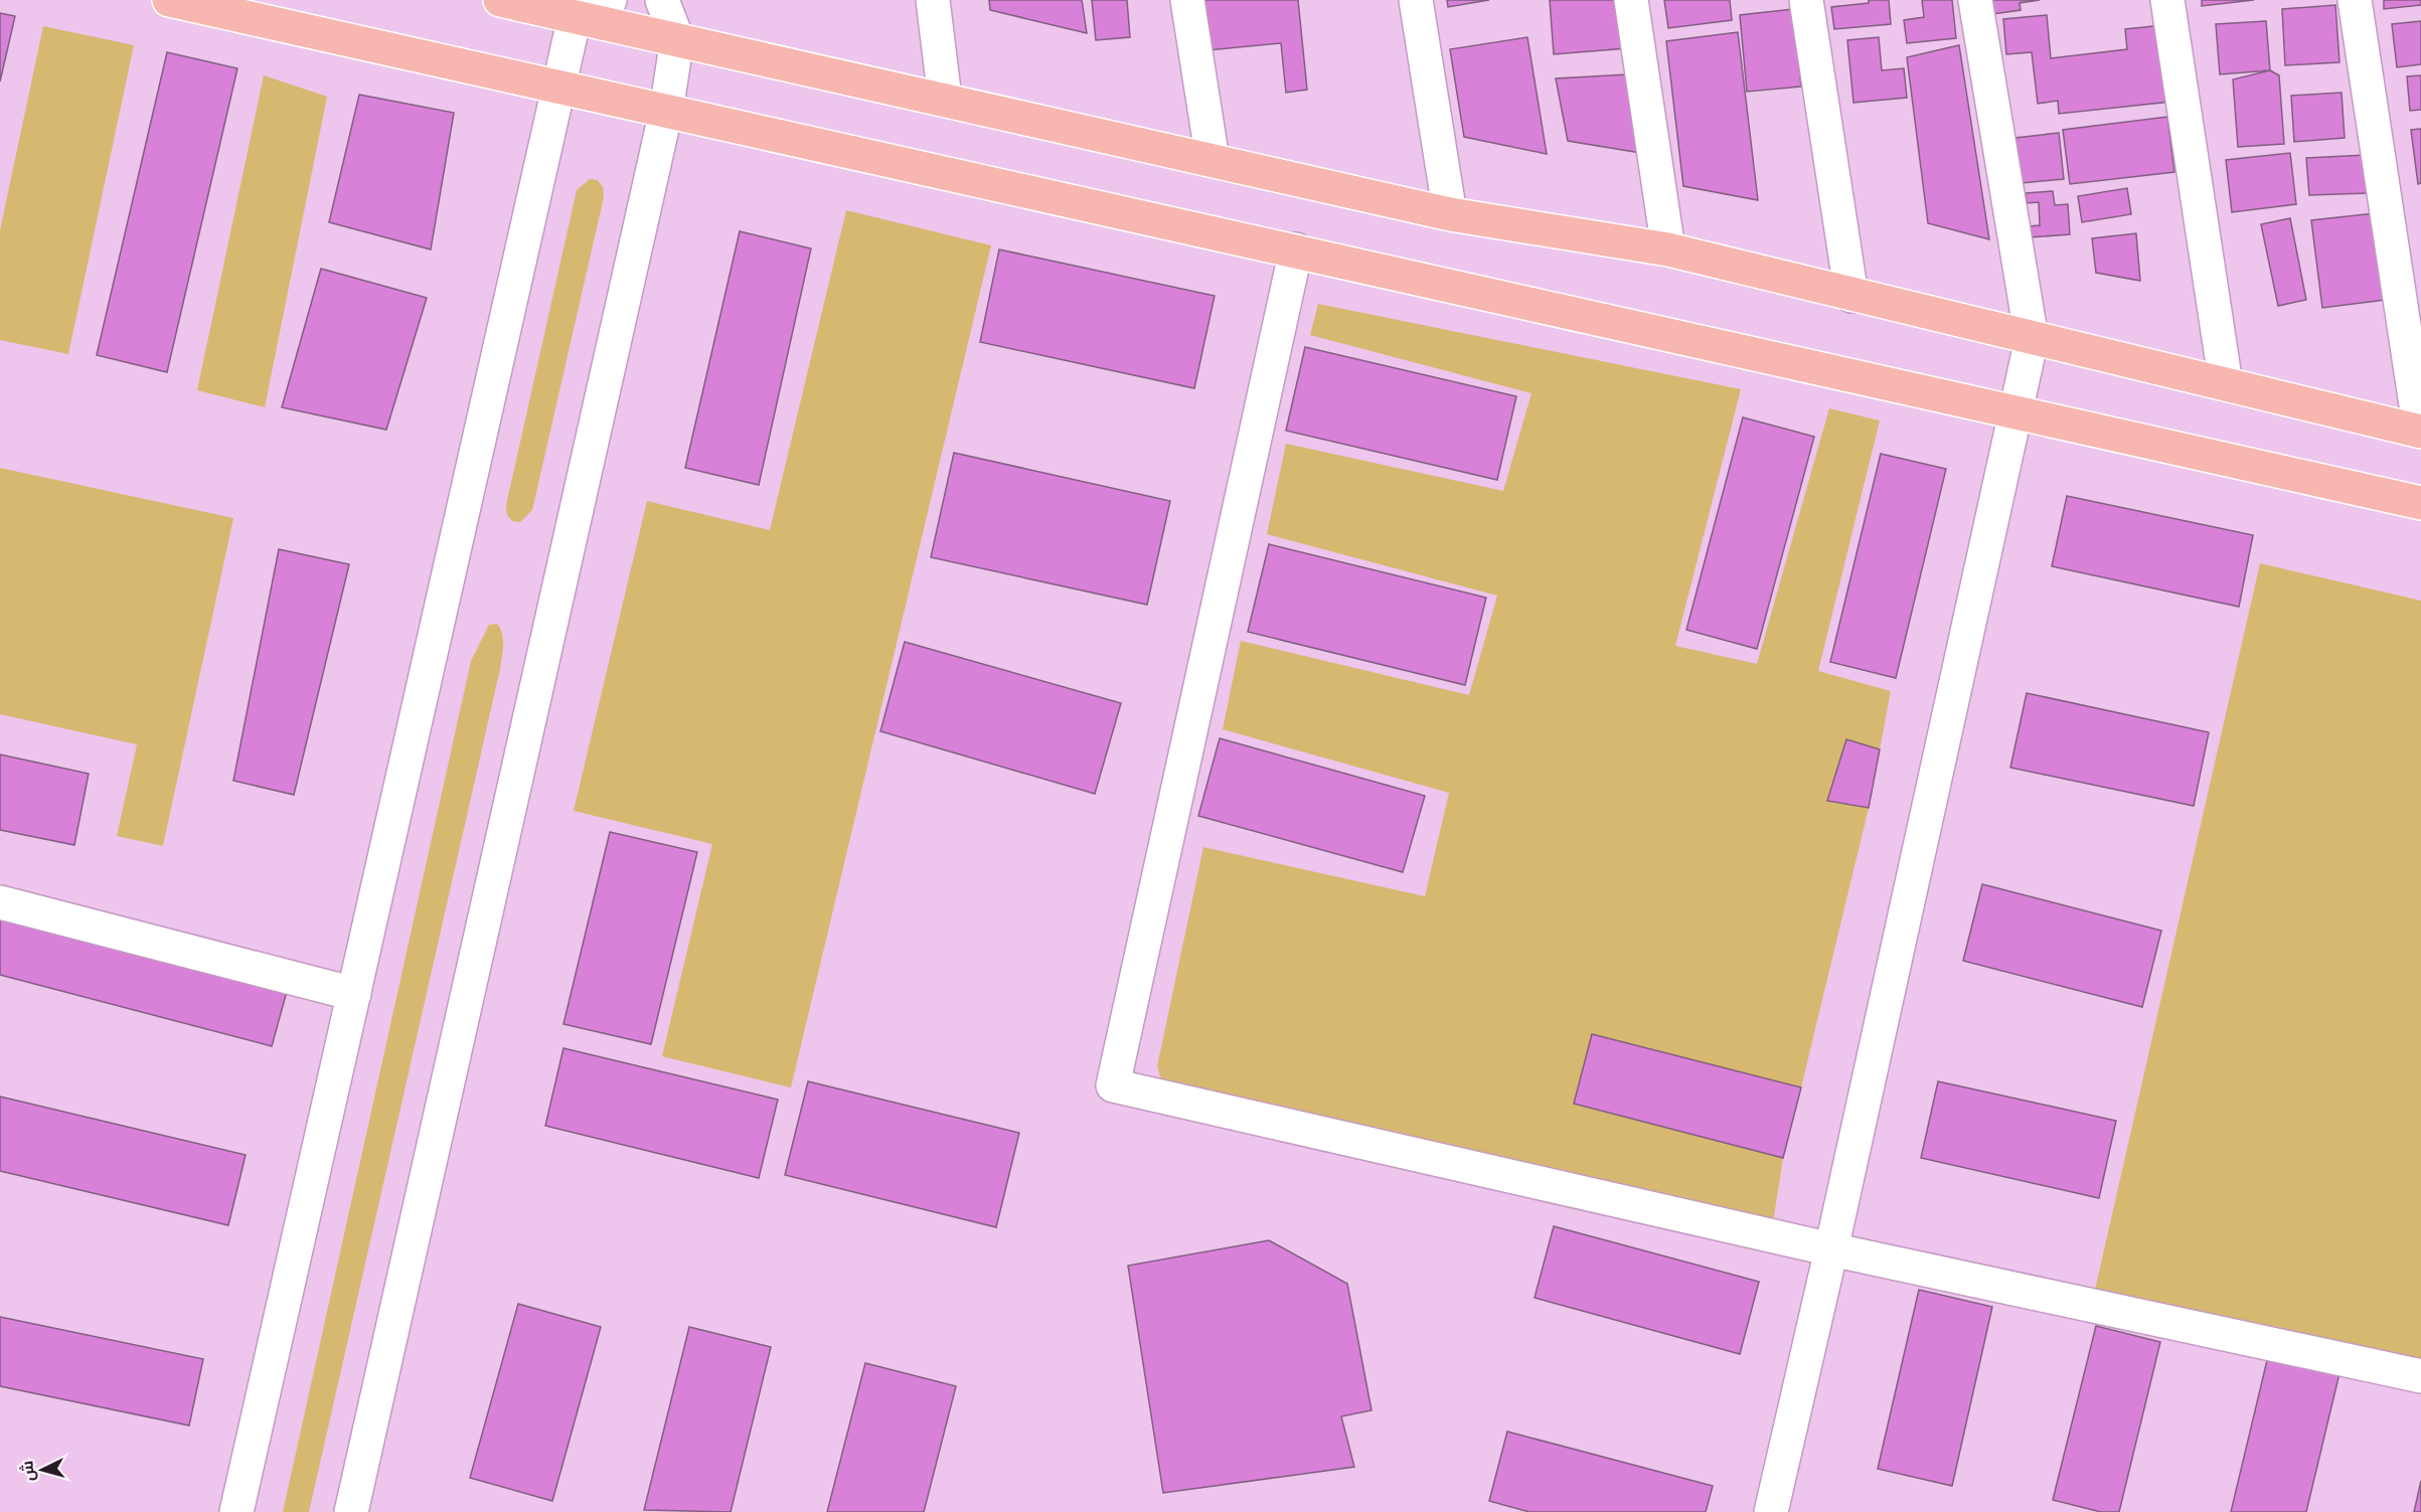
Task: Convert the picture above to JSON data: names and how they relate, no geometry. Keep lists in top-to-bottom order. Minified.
{"north":"left"}
